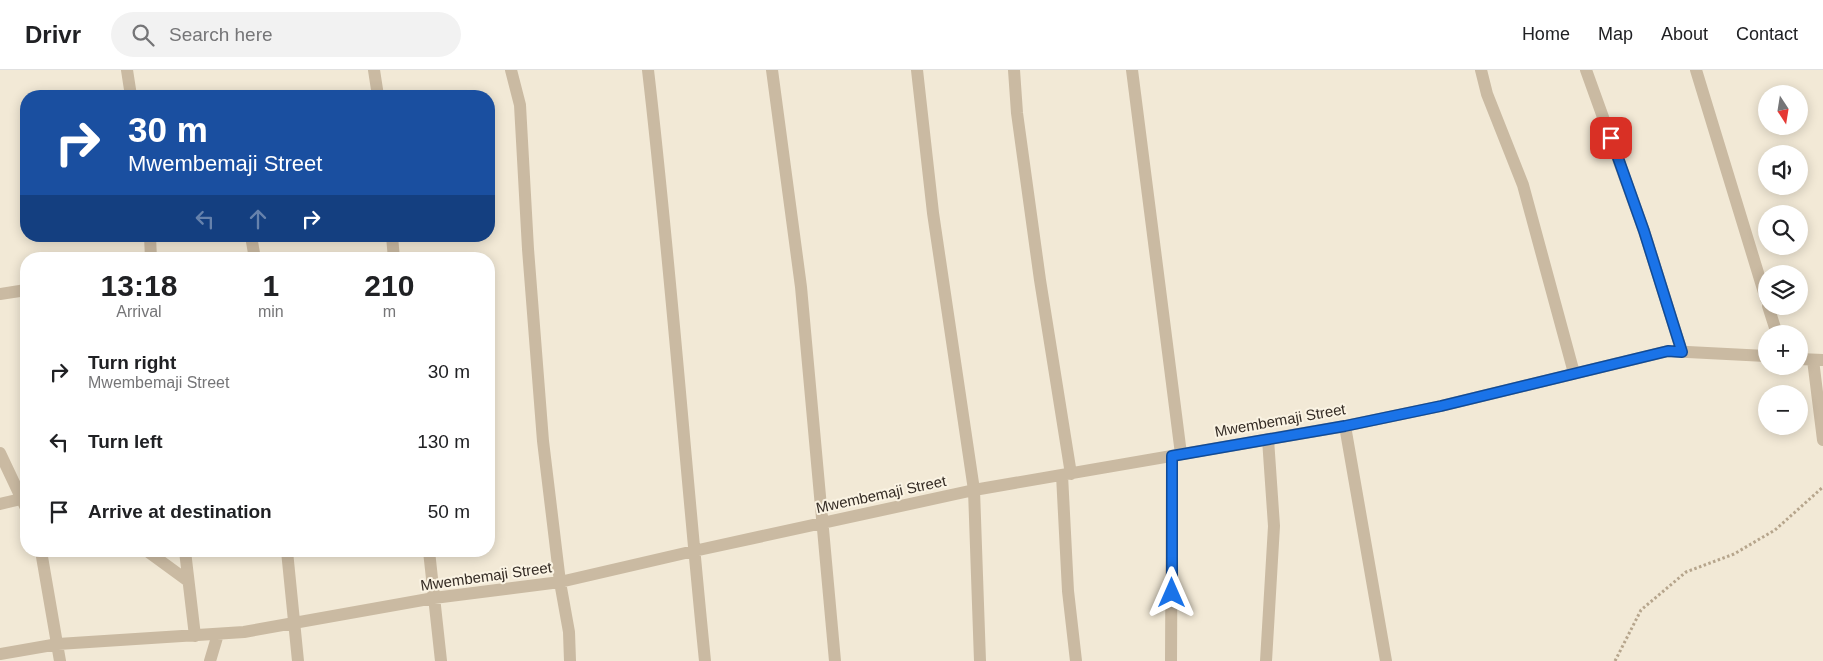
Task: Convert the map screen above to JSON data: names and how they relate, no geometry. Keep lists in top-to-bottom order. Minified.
{"streets":{"street":["Mwembemaji Street"]},"north":"bottom","page":{"header":"Drivr","search":"Search here","nav":["Home","Map","About","Contact"],"map_buttons":["+","−"],"turn":["30 m","Mwembemaji Street"],"eta":["13:18","Arrival","1","min","210","m"],"list":[{"name":"Turn right","note":"Mwembemaji Street","value":"30 m"},{"name":"Turn left","value":"130 m"},{"name":"Arrive at destination","value":"50 m"}]}}
